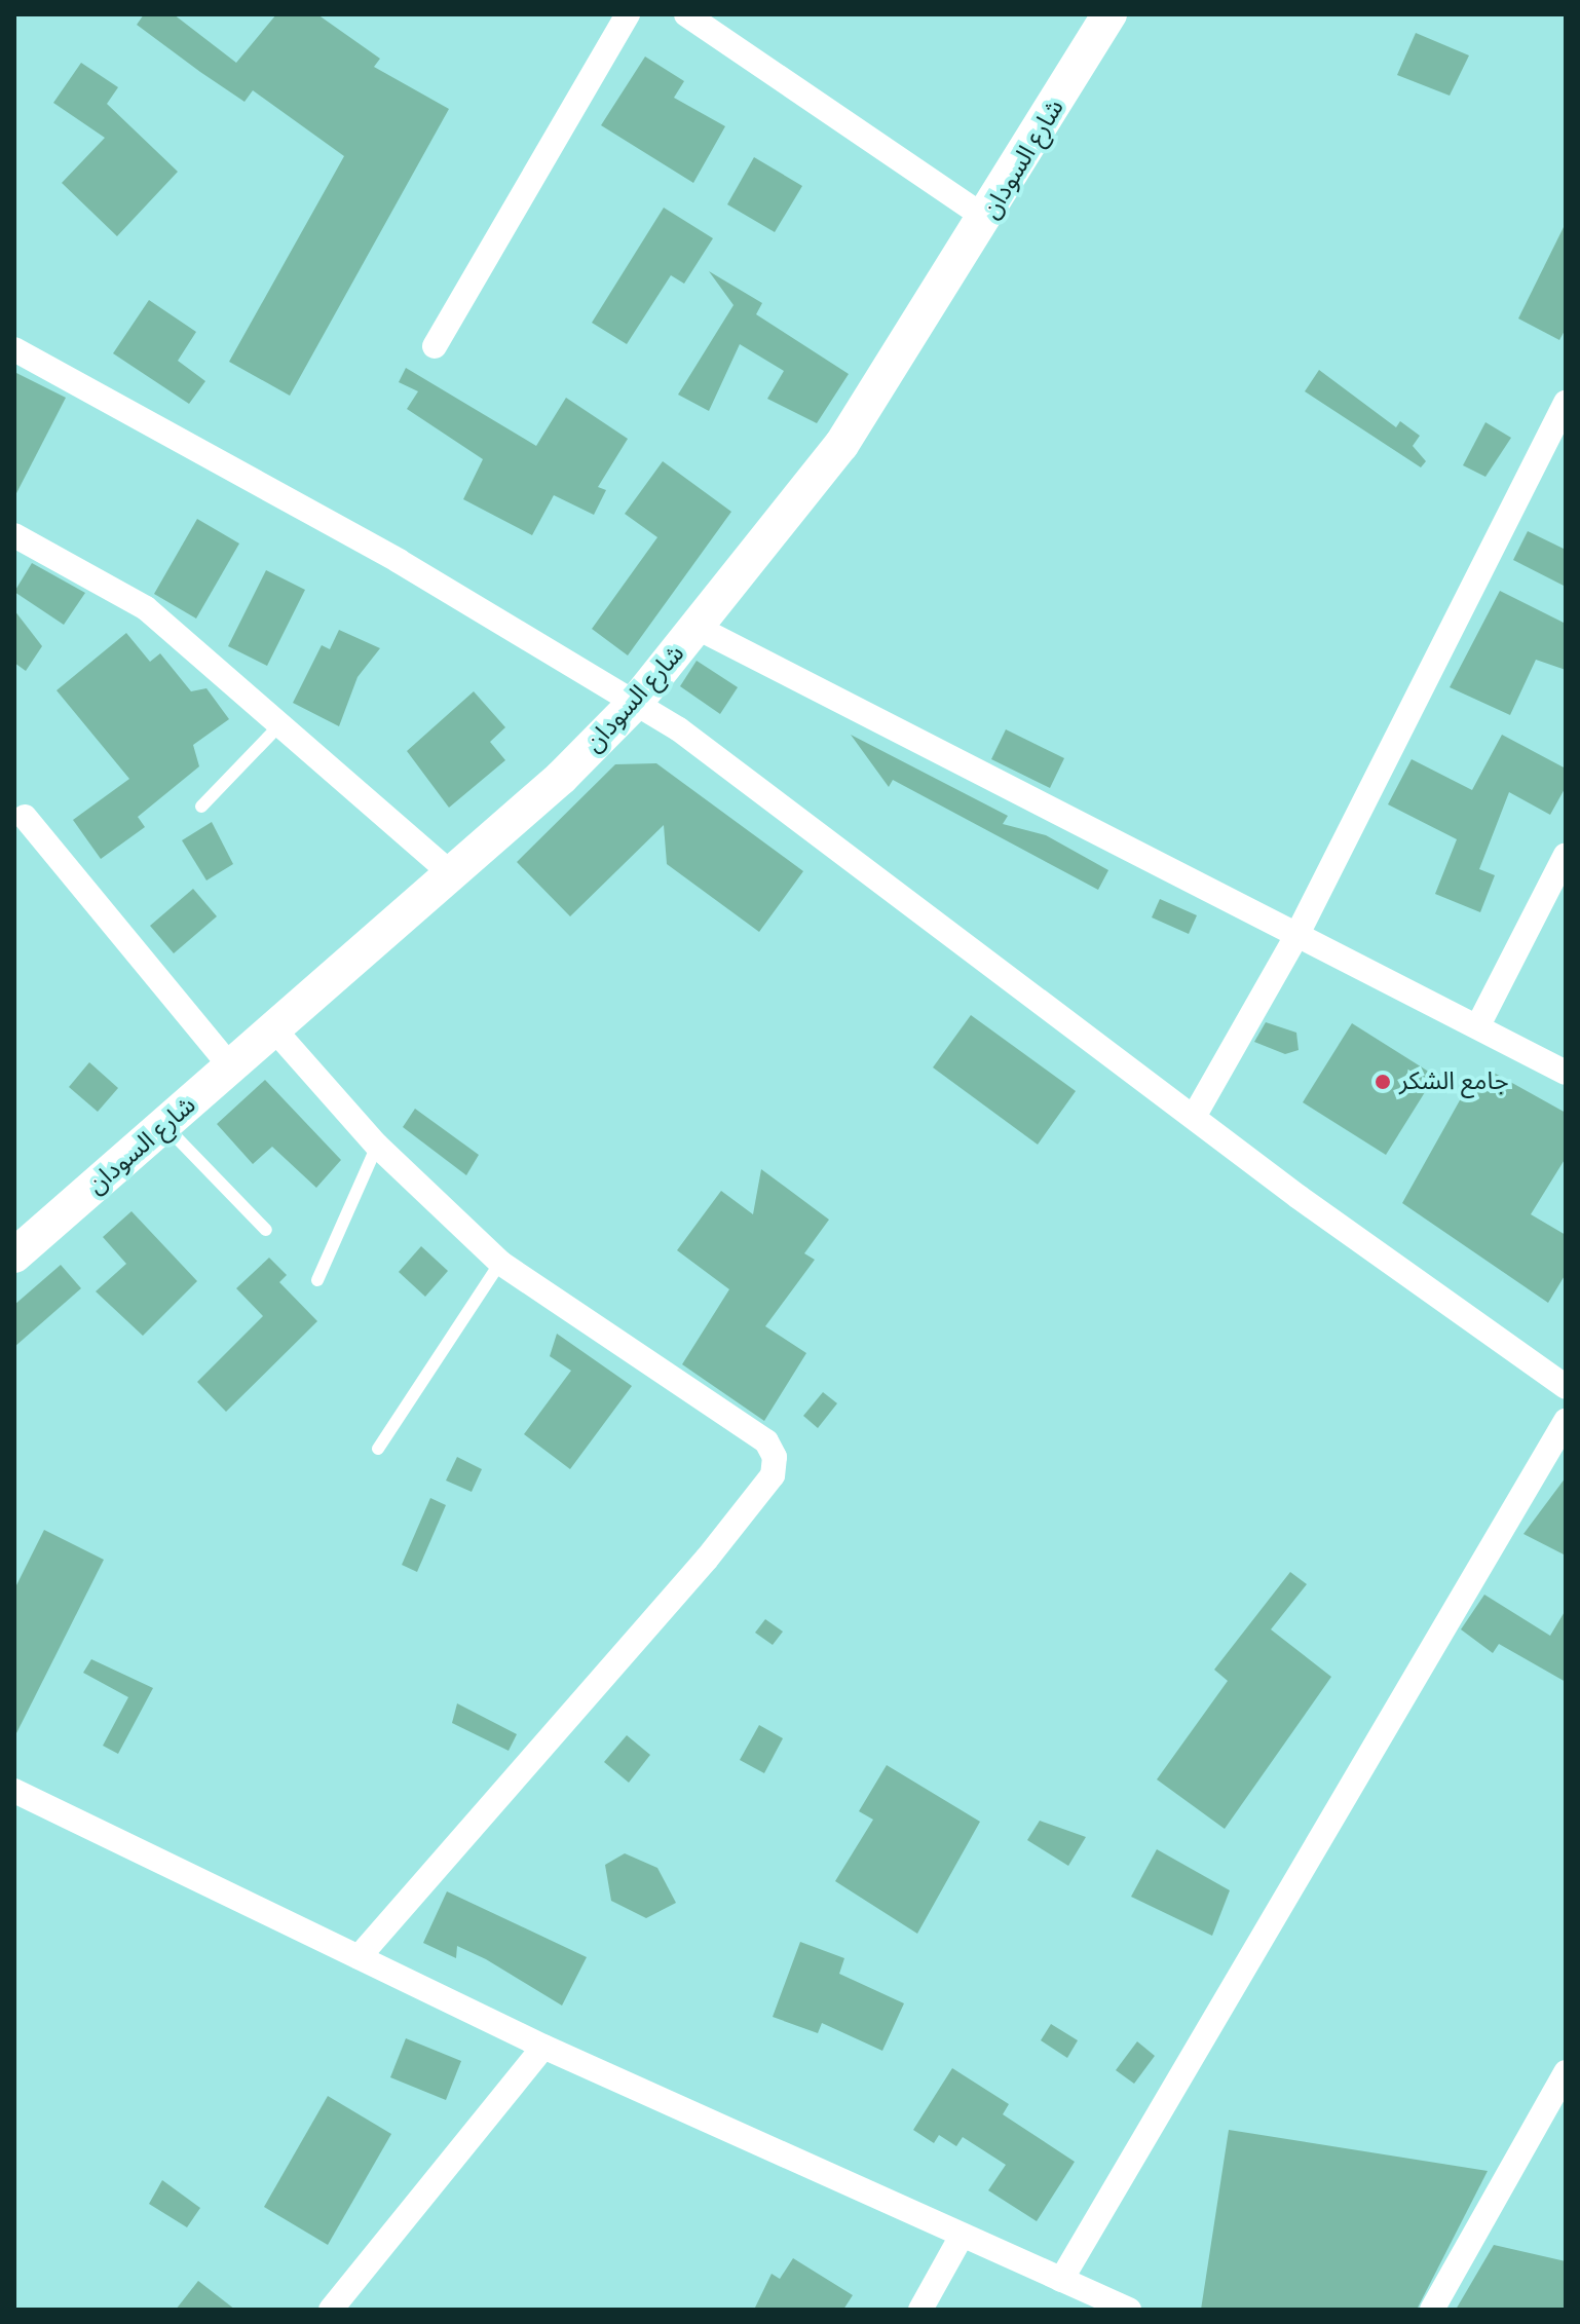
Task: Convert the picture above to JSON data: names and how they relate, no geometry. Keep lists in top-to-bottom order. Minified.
{"streets":{"main road":["شارع السودان"]},"places":["جامع الشكر"]}
